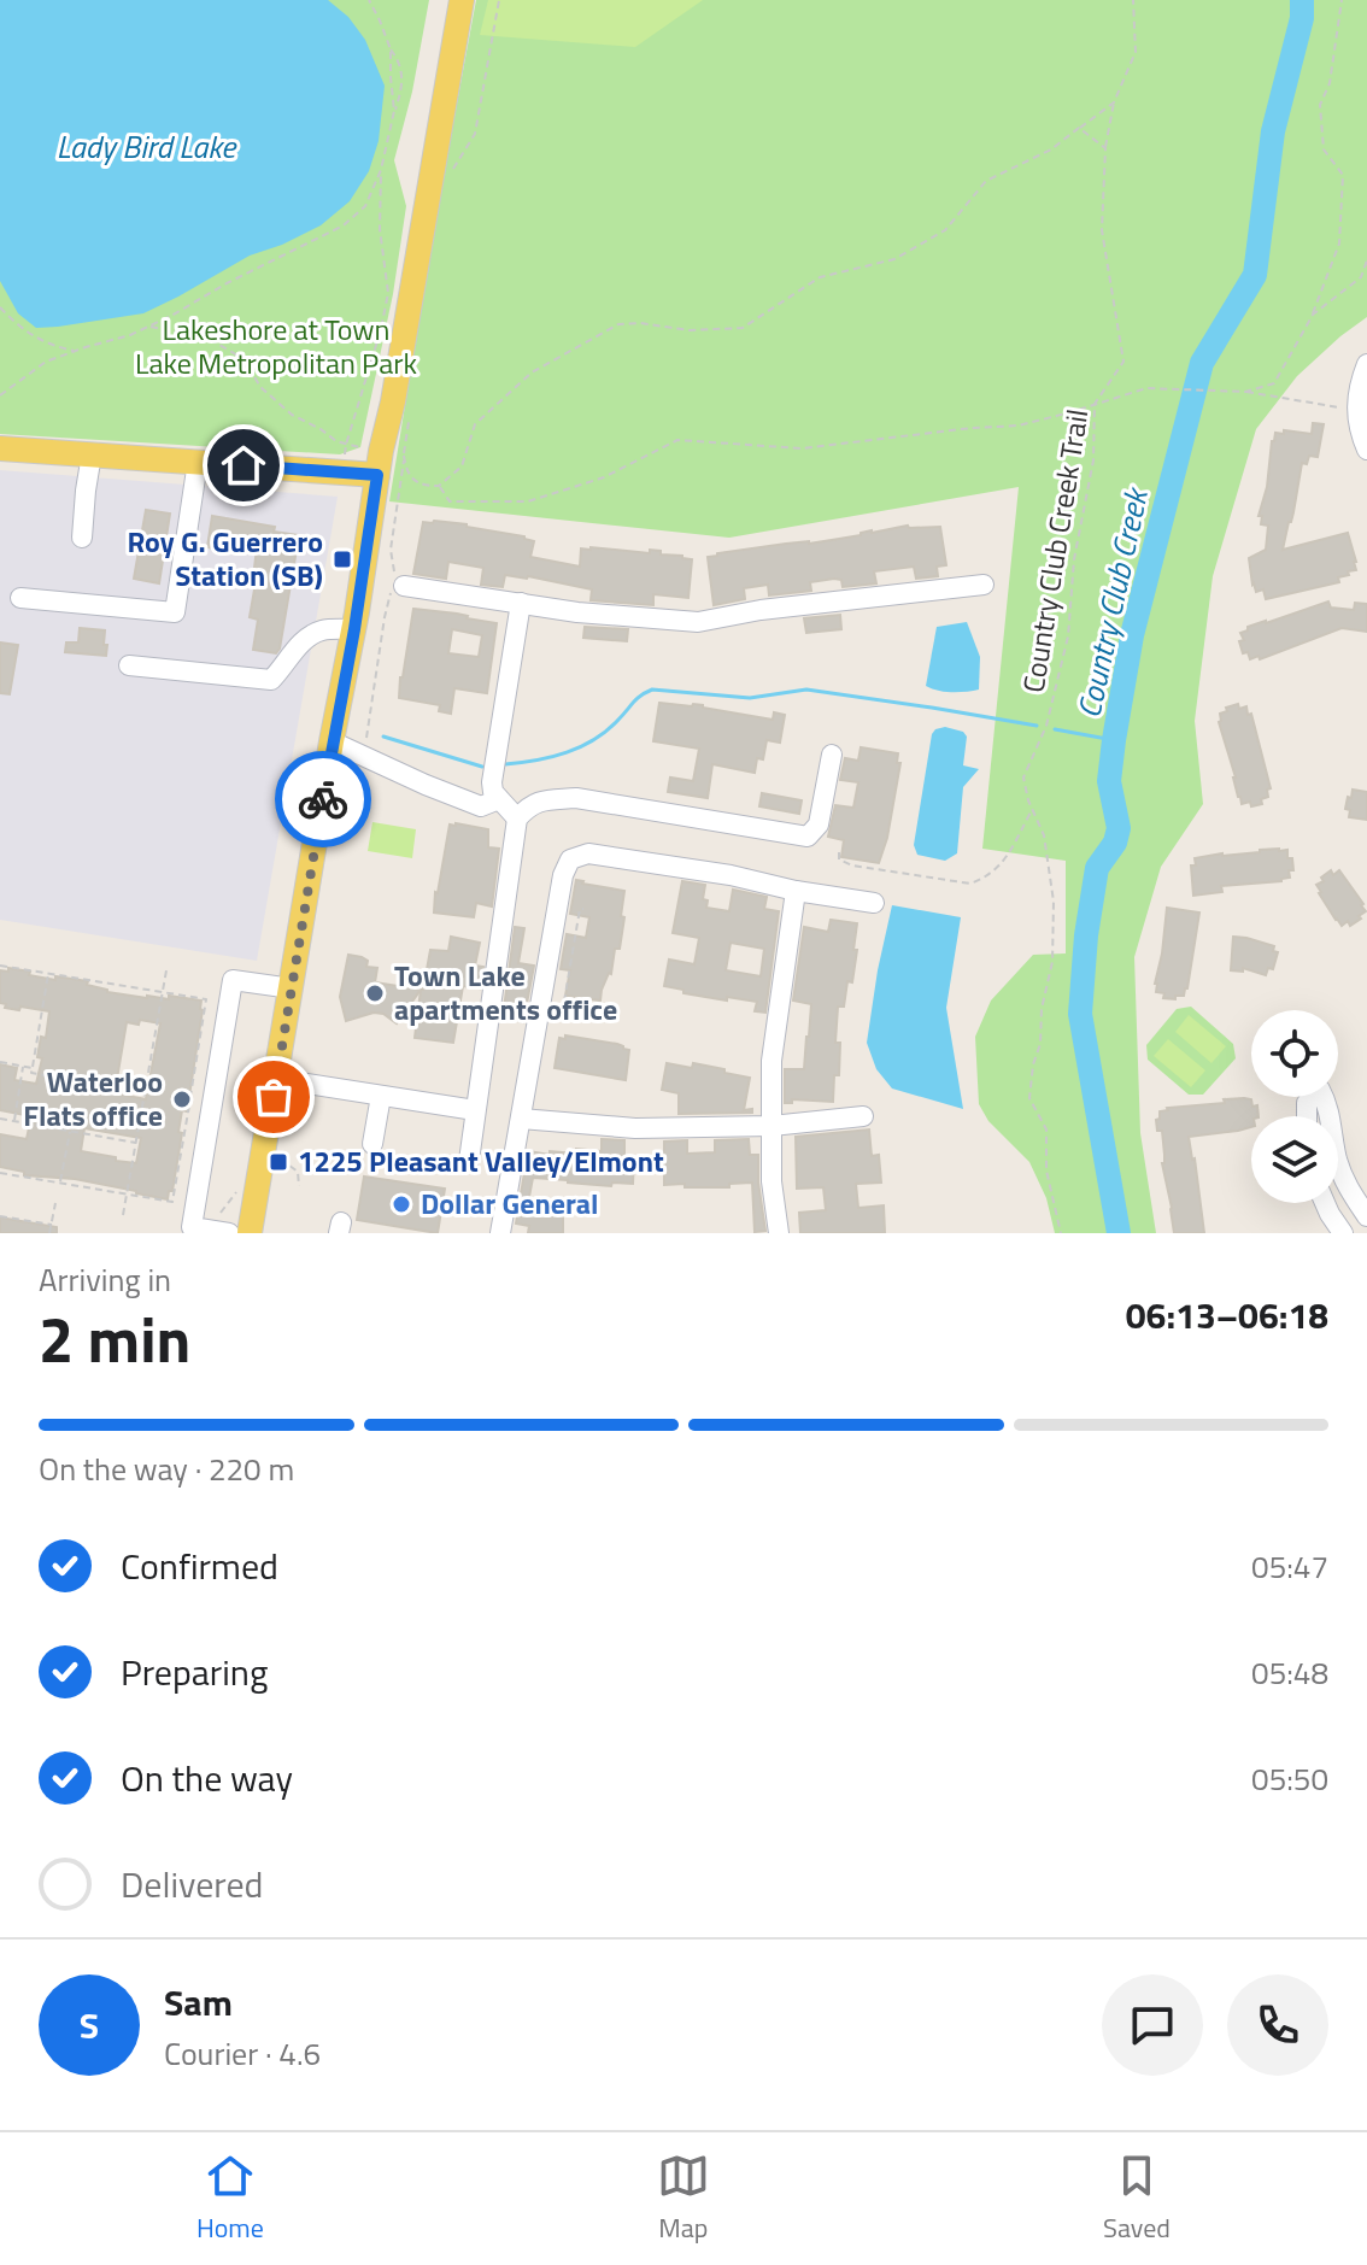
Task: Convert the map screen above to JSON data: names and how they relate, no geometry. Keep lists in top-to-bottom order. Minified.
{"streets":{"path":["Country Club Creek Trail"]},"water":["Lady Bird Lake","Country Club Creek"],"parks":["Lakeshore at Town Lake Metropolitan Park"],"places":{"transit":["Roy G. Guerrero Station (SB)","1225 Pleasant Valley/Elmont"],"other":["Town Lake apartments office","Waterloo Flats office","Dollar General"]},"page":{"heading":["2 min","Arriving in","06:13–06:18"],"panel":["Sam","Courier · 4.6"],"bar":"On the way · 220 m","list":[["Confirmed","05:47"],["Preparing","05:48"],["On the way","05:50"],"Delivered"],"round":"S","tabs":["Home","Map","Saved"]}}
